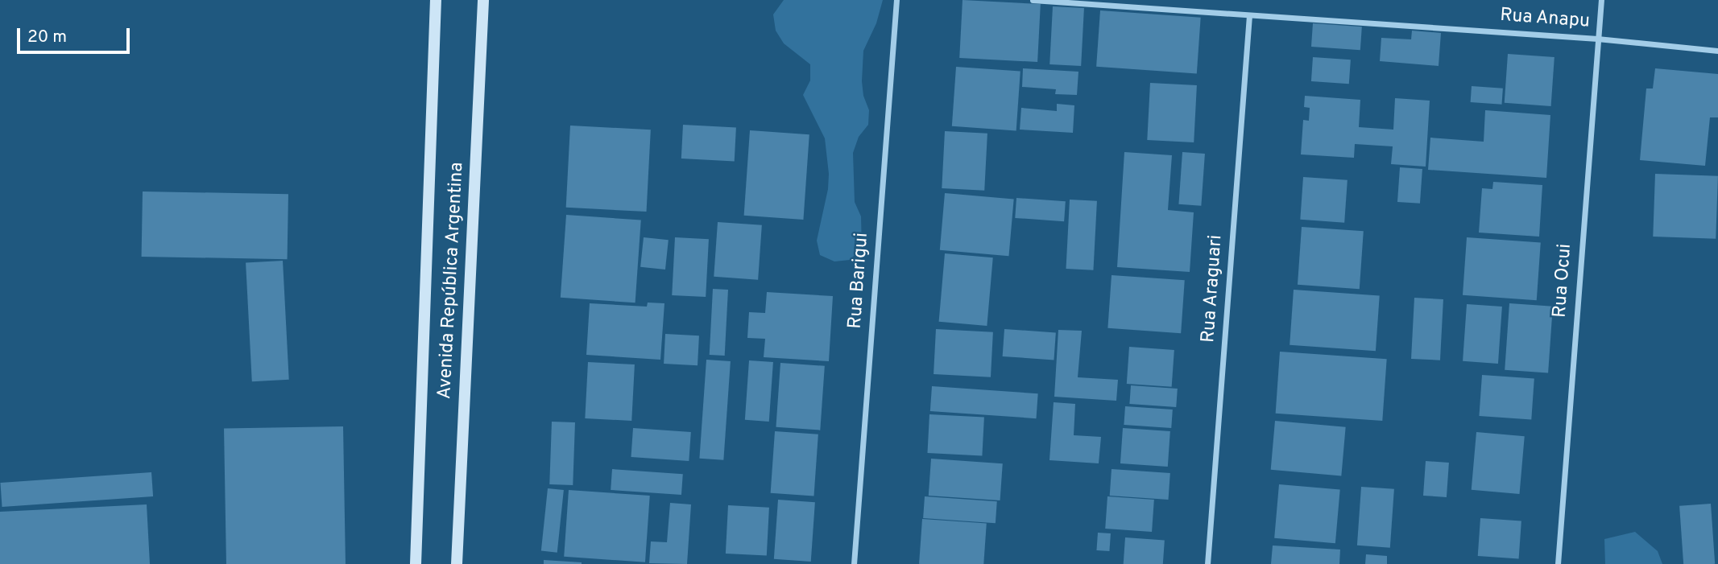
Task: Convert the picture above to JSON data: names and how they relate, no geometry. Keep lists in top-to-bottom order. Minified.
{"streets":{"main road":["Avenida República Argentina"],"street":["Rua Anapu","Rua Barigui","Rua Ocui","Rua Araguari"]},"crossings":[["Rua Anapu","Rua Ocui"],["Rua Anapu","Rua Araguari"]],"scale_bar":"20 m"}
